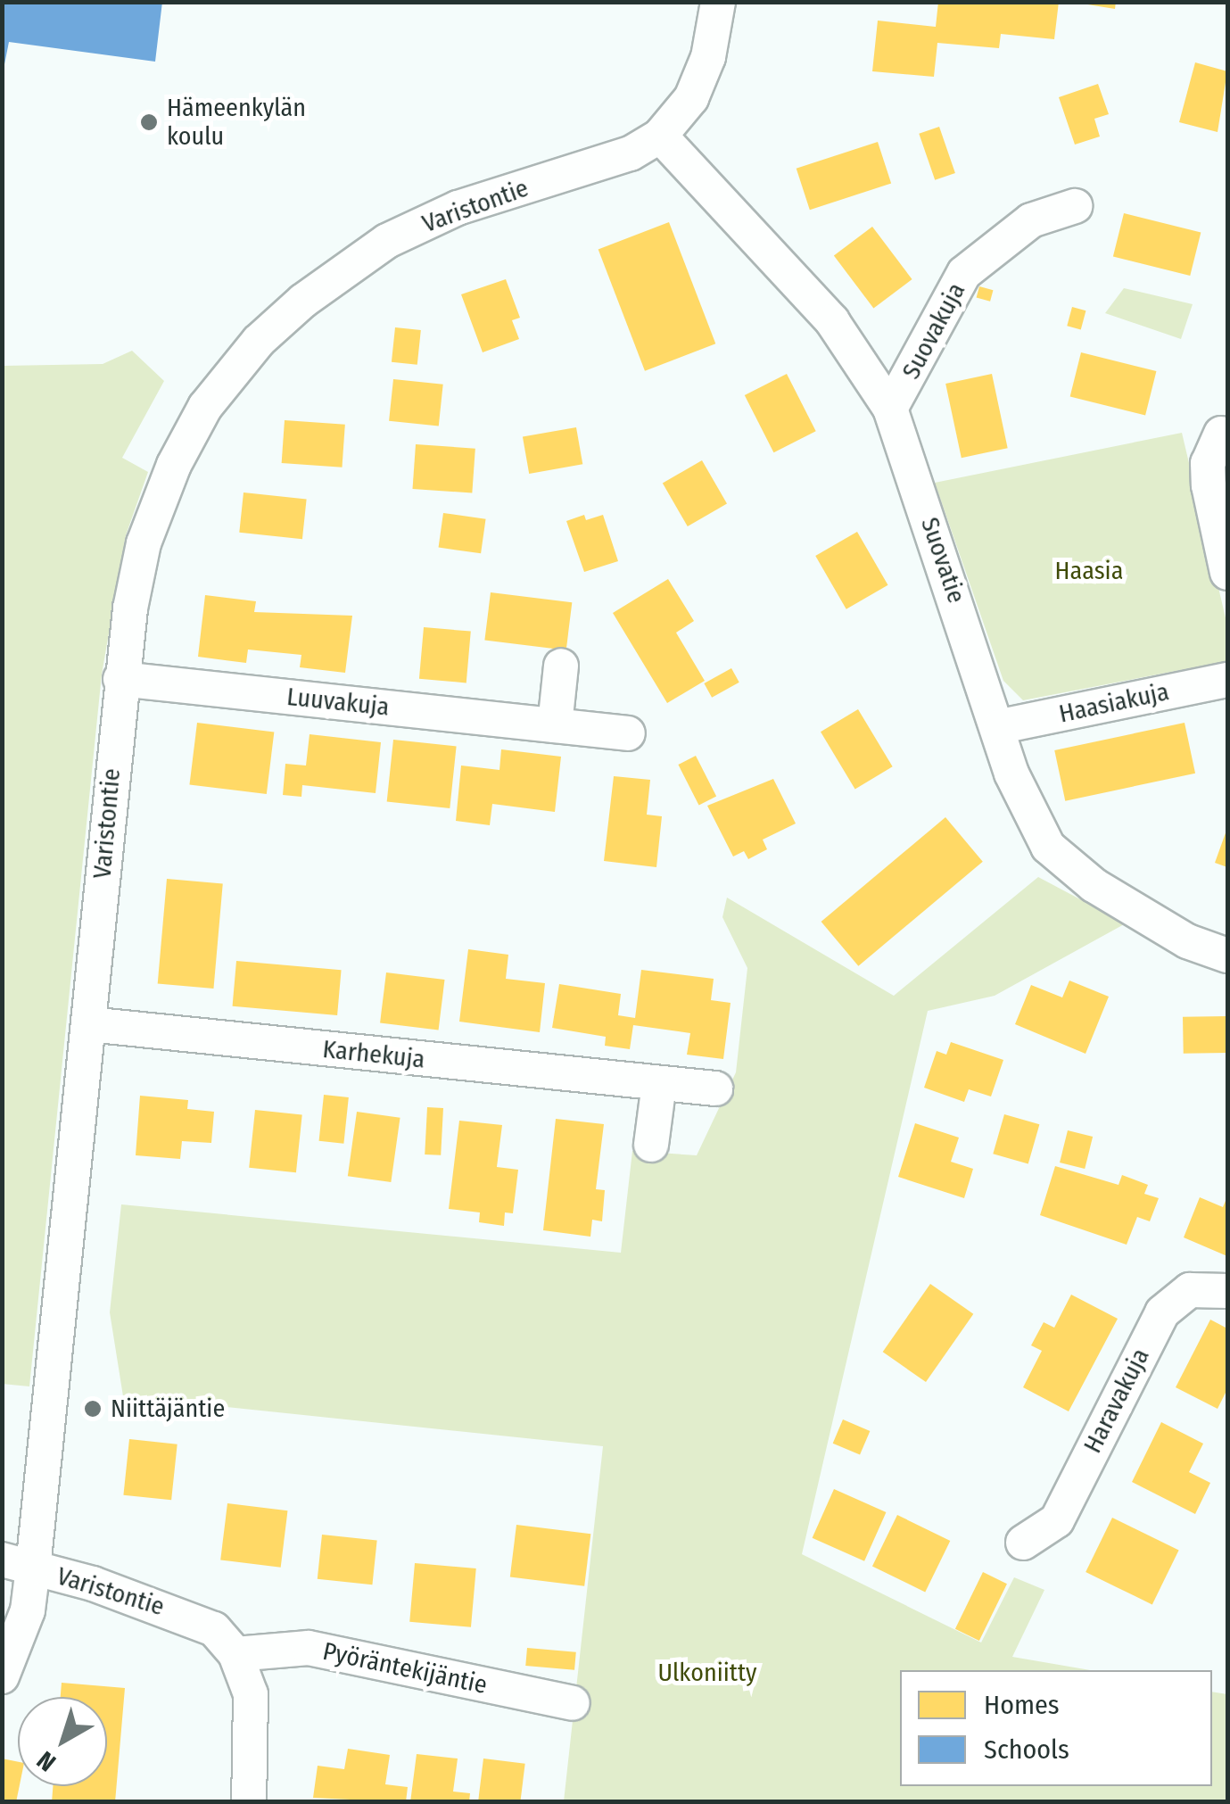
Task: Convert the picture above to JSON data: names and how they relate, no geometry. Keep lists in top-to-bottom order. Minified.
{"streets":{"street":["Varistontie","Suovakuja","Suovatie","Luuvakuja","Haasiakuja","Karhekuja","Haravakuja","Pyöräntekijäntie"]},"crossings":[["Varistontie","Suovatie"],["Varistontie","Luuvakuja"],["Varistontie","Karhekuja"],["Varistontie","Pyöräntekijäntie"],["Suovakuja","Suovatie"],["Suovatie","Haasiakuja"]],"parks":["Haasia","Ulkoniitty"],"places":["Hämeenkylän koulu","Niittäjäntie"],"legend":["Homes","Schools"],"north":"bottom left"}
